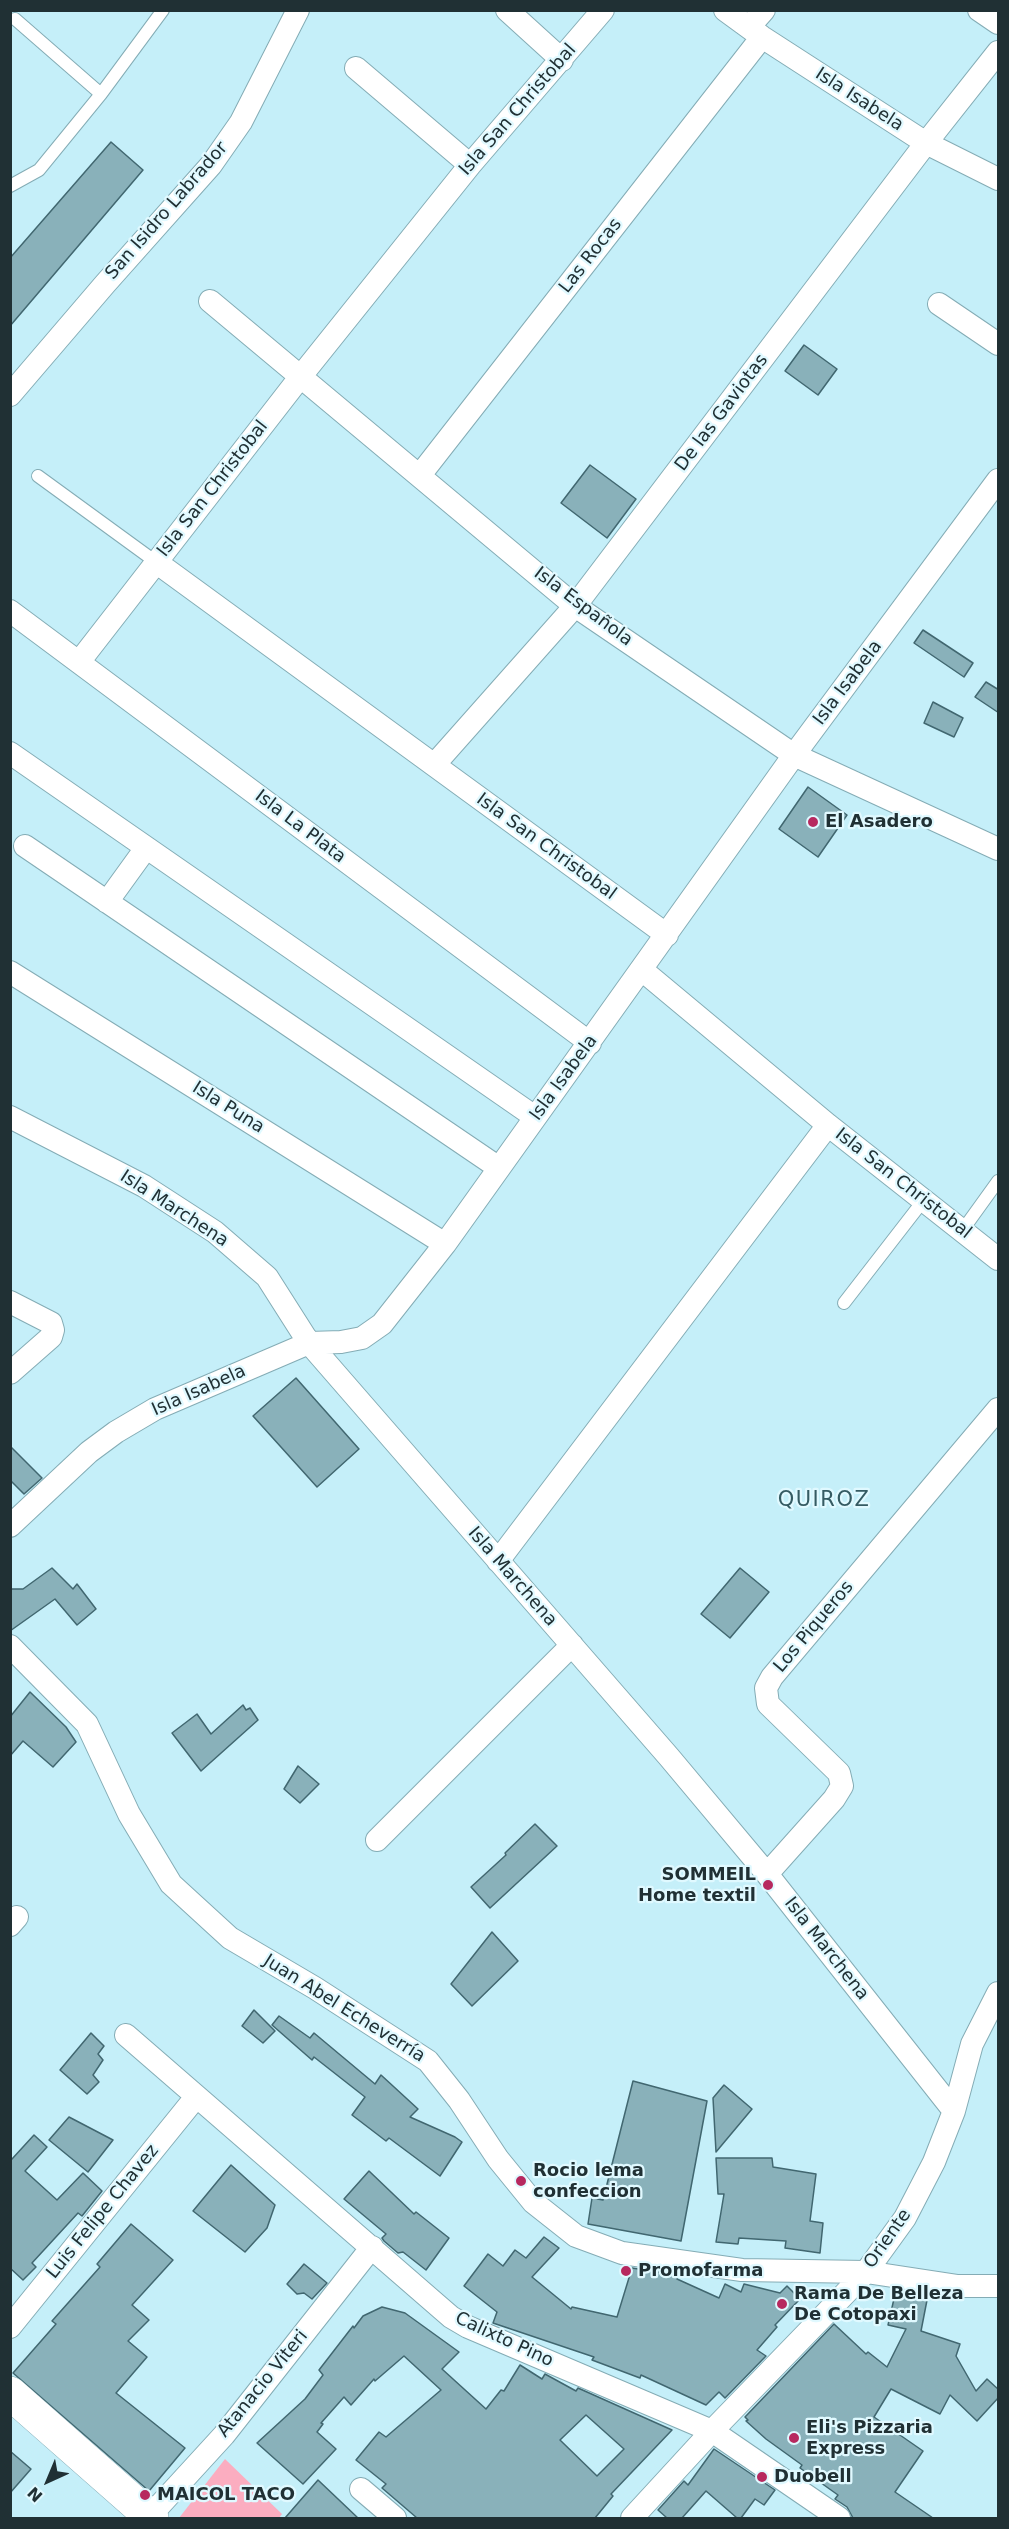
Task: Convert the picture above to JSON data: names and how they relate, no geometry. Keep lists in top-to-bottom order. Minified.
{"streets":{"street":["Isla Isabela","Isla San Christobal","San Isidro Labrador","Las Rocas","De las Gaviotas","Isla Española","Isla La Plata","Isla Puna","Isla Marchena","Los Piqueros","Juan Abel Echeverría","Luis Felipe Chavez","Oriente","Calixto Pino","Atanacio Viteri"]},"crossings":[["Isla Isabela","Isla San Christobal"],["Isla Isabela","Las Rocas"],["Isla Isabela","De las Gaviotas"],["Isla Isabela","Isla Española"],["Isla Isabela","Isla La Plata"],["Isla Isabela","Isla Puna"],["Isla Isabela","Isla Marchena"],["Isla San Christobal","De las Gaviotas"],["Isla San Christobal","Isla Española"],["Las Rocas","Isla Española"],["De las Gaviotas","Isla Española"],["Isla Marchena","Los Piqueros"],["Isla Marchena","Oriente"],["Juan Abel Echeverría","Oriente"],["Luis Felipe Chavez","Calixto Pino"],["Oriente","Calixto Pino"],["Calixto Pino","Atanacio Viteri"]],"districts":["QUIROZ"],"places":["El Asadero","SOMMEIL Home textil","Rocio lema confeccion","Promofarma","Rama De Belleza De Cotopaxi","Eli's Pizzaria Express","Duobell","MAICOL TACO"],"north":"bottom left"}
